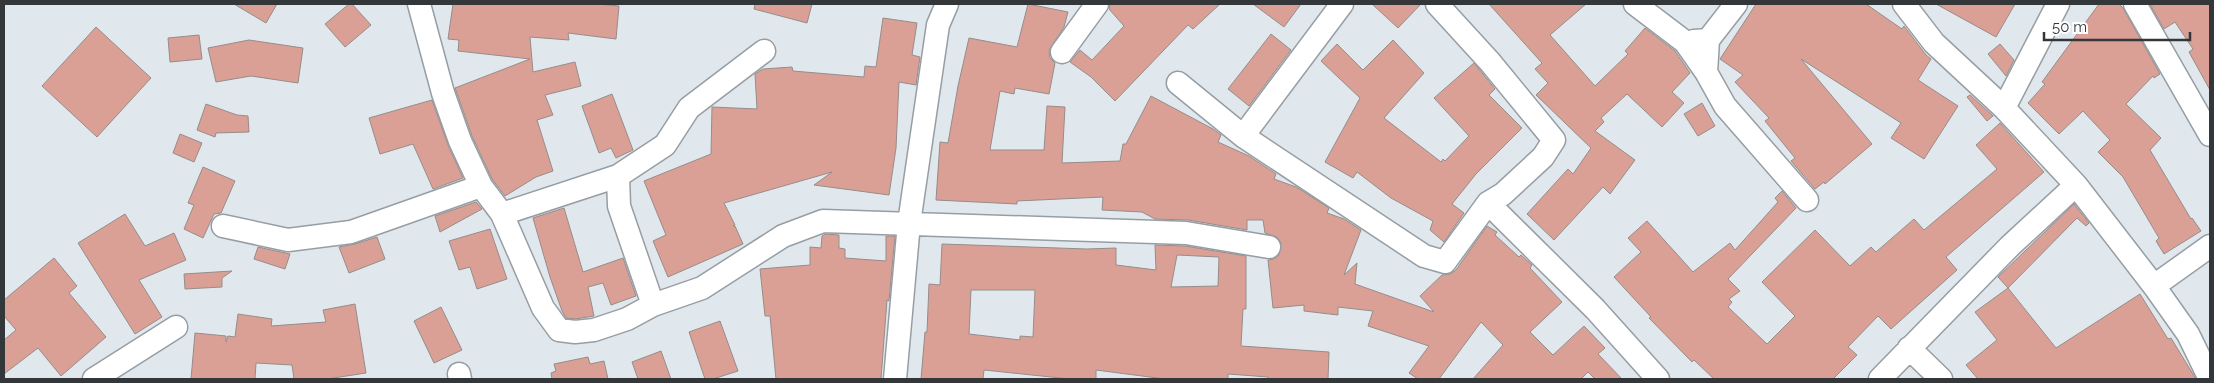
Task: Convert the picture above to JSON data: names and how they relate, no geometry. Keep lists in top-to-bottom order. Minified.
{"scale_bar":"50 m"}
